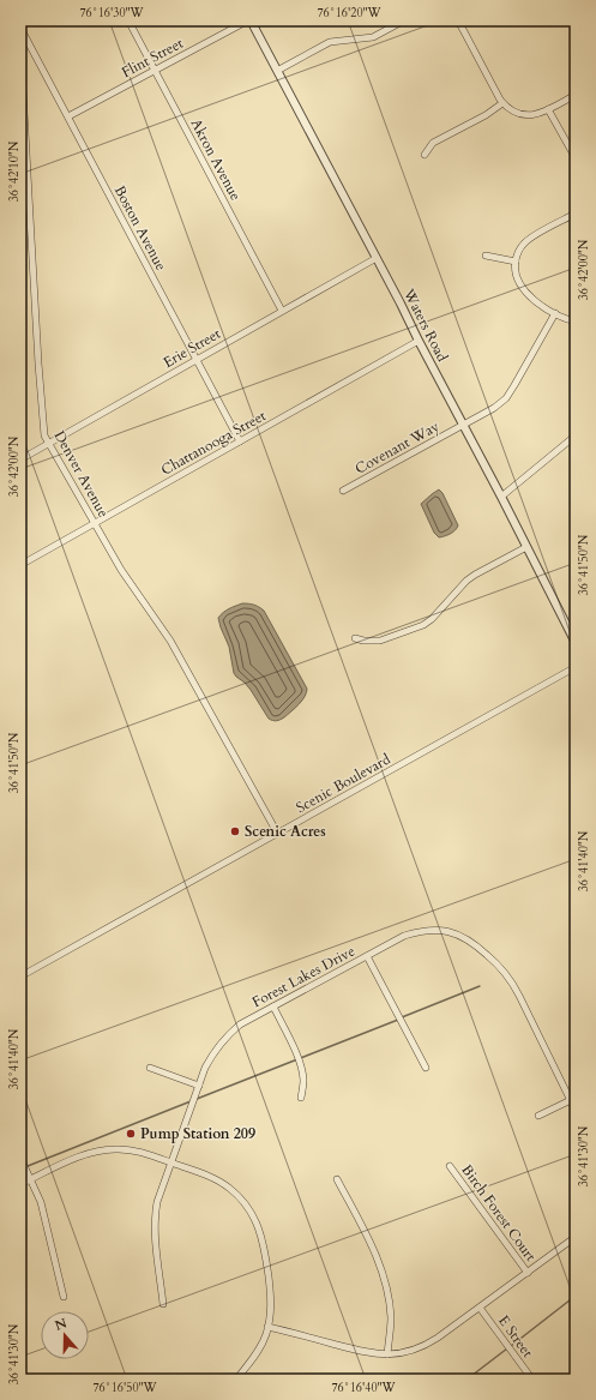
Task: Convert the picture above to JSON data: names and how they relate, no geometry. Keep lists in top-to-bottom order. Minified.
{"streets":{"street":["Flint Street","Akron Avenue","Boston Avenue","Waters Road","Erie Street","Chattanooga Street","Covenant Way","Denver Avenue","Scenic Boulevard","Forest Lakes Drive","Birch Forest Court","E Street"]},"crossings":[["Flint Street","Akron Avenue"],["Flint Street","Boston Avenue"],["Flint Street","Waters Road"],["Akron Avenue","Erie Street"],["Boston Avenue","Erie Street"],["Boston Avenue","Chattanooga Street"],["Waters Road","Erie Street"],["Waters Road","Chattanooga Street"],["Waters Road","Covenant Way"],["Erie Street","Denver Avenue"],["Chattanooga Street","Denver Avenue"],["Denver Avenue","Scenic Boulevard"]],"places":["Scenic Acres","Pump Station 209"],"north":"top","coordinates":["76°16'30\"W","76°16'20\"W","36°42'10\"N","36°42'00\"N","36°41'50\"N","36°41'40\"N","36°41'30\"N","76°16'50\"W","76°16'40\"W"]}
